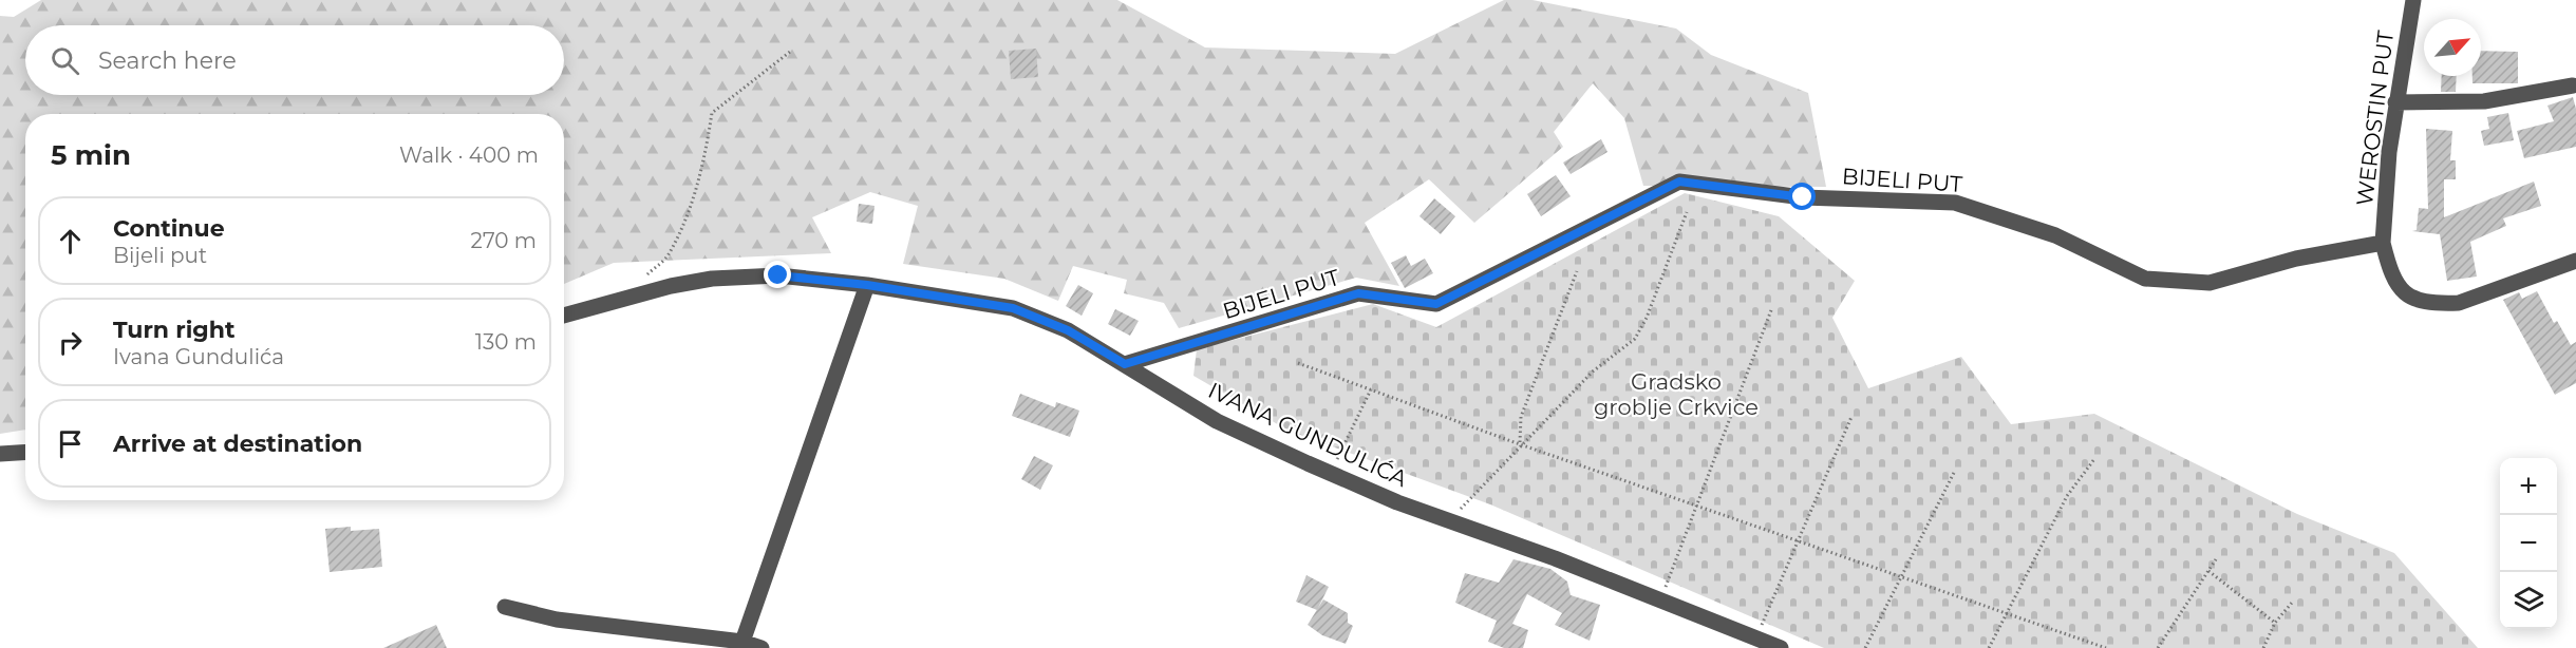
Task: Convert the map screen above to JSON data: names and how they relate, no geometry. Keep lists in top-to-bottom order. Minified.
{"streets":{"street":["WEROSTIN PUT","BIJELI PUT","IVANA GUNDULIĆA"]},"crossings":[["WEROSTIN PUT","BIJELI PUT"],["BIJELI PUT","IVANA GUNDULIĆA"]],"parks":["Gradsko groblje Crkvice"],"north":"top right","page":{"search":"Search here","heading":["5 min","Walk · 400 m"],"list":[["Continue","Bijeli put","270 m"],["Turn right","Ivana Gundulića","130 m"],"Arrive at destination"],"map_buttons":["+","−"]}}
